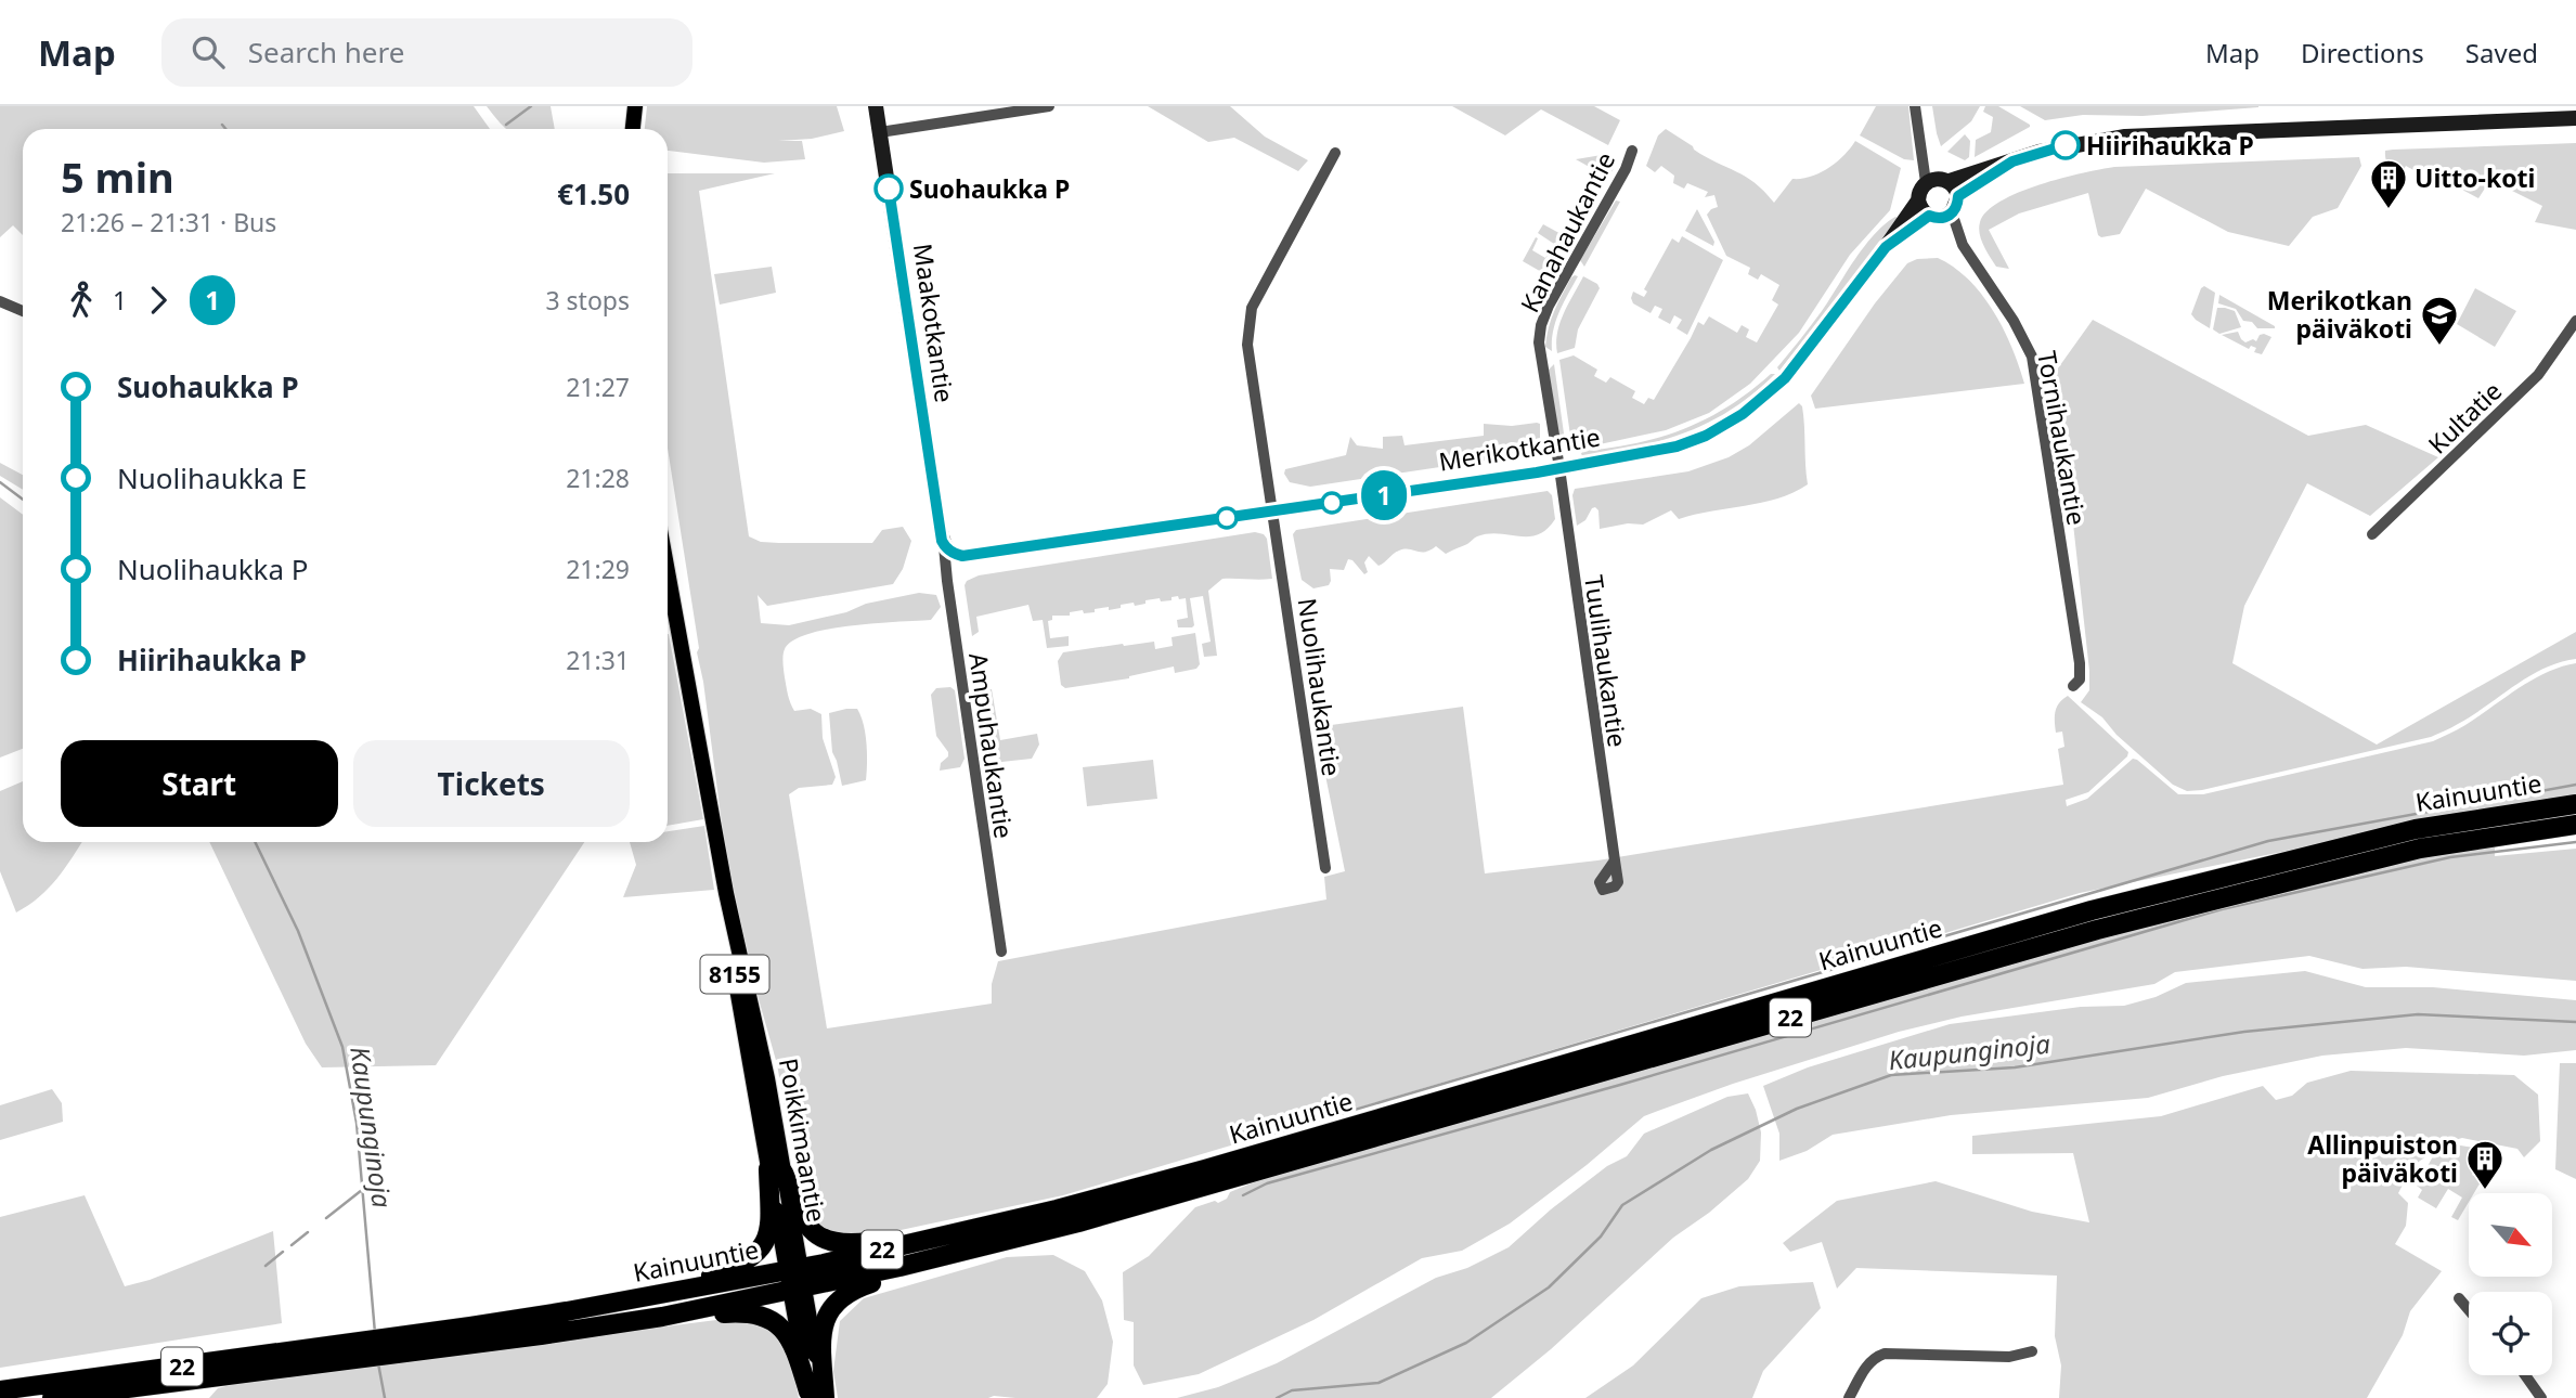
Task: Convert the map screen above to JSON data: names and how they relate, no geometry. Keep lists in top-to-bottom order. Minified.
{"streets":{"highway":["Kainuuntie","22"],"main road":["8155","Poikkimaantie"],"street":["Kanahaukantie","Maakotkantie","Kultatie","Tornihaukantie","Merikotkantie","Tuulihaukantie","Nuolihaukantie","Ampuhaukantie"]},"crossings":[["Kanahaukantie","Merikotkantie"],["Kanahaukantie","Tuulihaukantie"],["Maakotkantie","Merikotkantie"],["Maakotkantie","Ampuhaukantie"],["Tornihaukantie","Merikotkantie"],["Merikotkantie","Tuulihaukantie"],["Merikotkantie","Nuolihaukantie"],["Merikotkantie","Ampuhaukantie"],["Kainuuntie","Poikkimaantie"]],"water":["Kaupunginoja"],"places":{"other":["Hiirihaukka P","Suohaukka P"],"building":["Uitto-koti","Allinpuiston päiväkoti"],"school or university":["Merikotkan päiväkoti"]},"lines":["bus line 1"],"north":"bottom right","page":{"header":"Map","search":"Search here","nav":["Map","Directions","Saved"],"on_map":"1","heading":["5 min","21:26 – 21:31 · Bus","€1.50"],"legs":["1","1","3 stops"],"list":[{"name":"Suohaukka P","value":"21:27"},{"name":"Nuolihaukka E","value":"21:28"},{"name":"Nuolihaukka P","value":"21:29"},{"name":"Hiirihaukka P","value":"21:31"}],"buttons":["Start","Tickets"]}}
